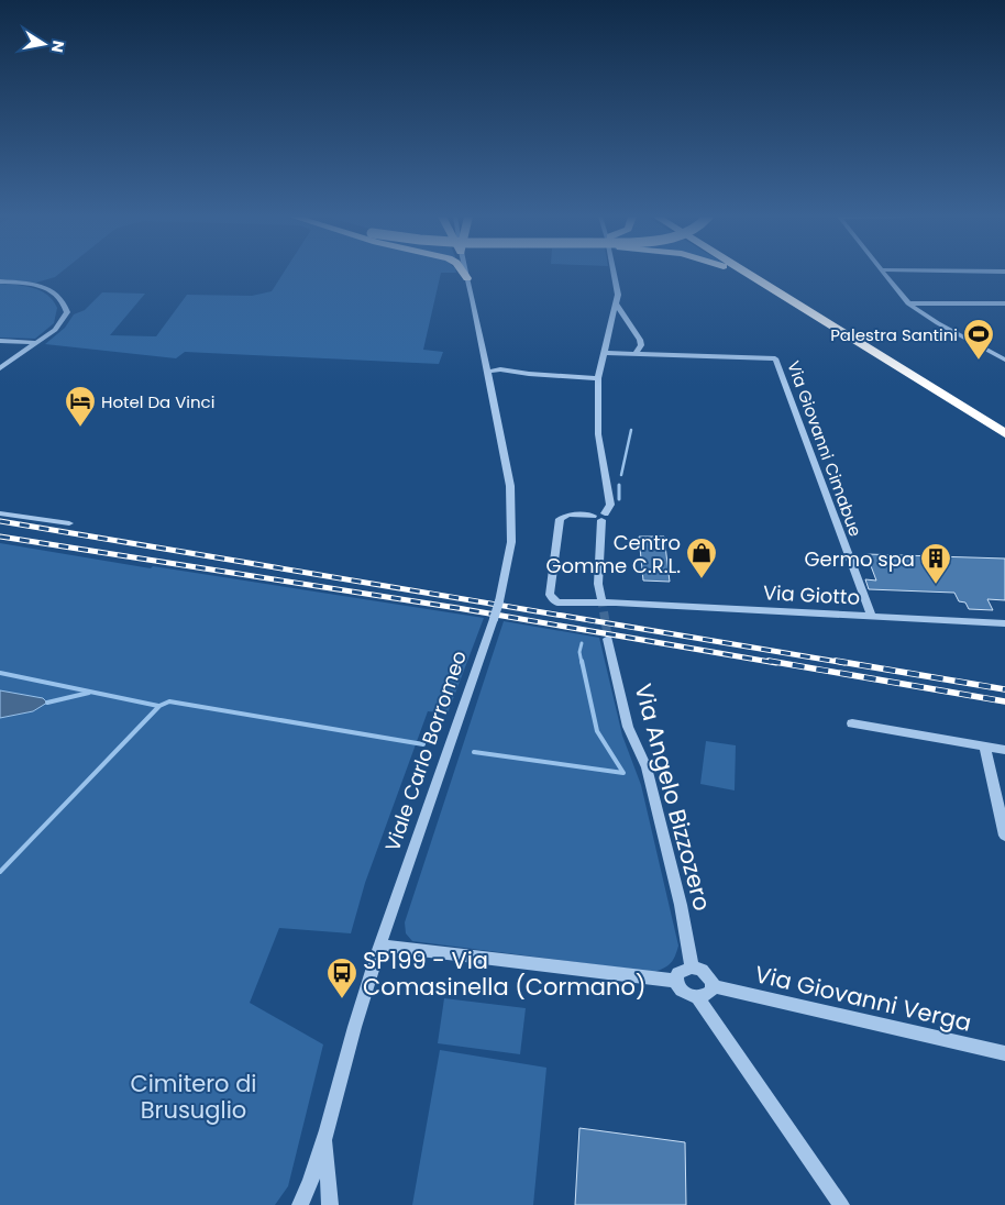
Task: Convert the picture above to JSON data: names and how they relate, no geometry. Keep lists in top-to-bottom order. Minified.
{"streets":{"street":["Via Giovanni Cimabue","Via Giotto","Viale Carlo Borromeo","Via Angelo Bizzozero","Via Giovanni Verga"]},"crossings":[["Via Giovanni Cimabue","Via Giotto"],["Via Angelo Bizzozero","Via Giovanni Verga"]],"parks":["Cimitero di Brusuglio"],"places":{"sports":["Palestra Santini"],"hotel":["Hotel Da Vinci"],"shop":["Centro Gomme C.R.L."],"building":["Germo spa"],"bus stop":["SP199 - Via Comasinella (Cormano)"]},"north":"right"}
